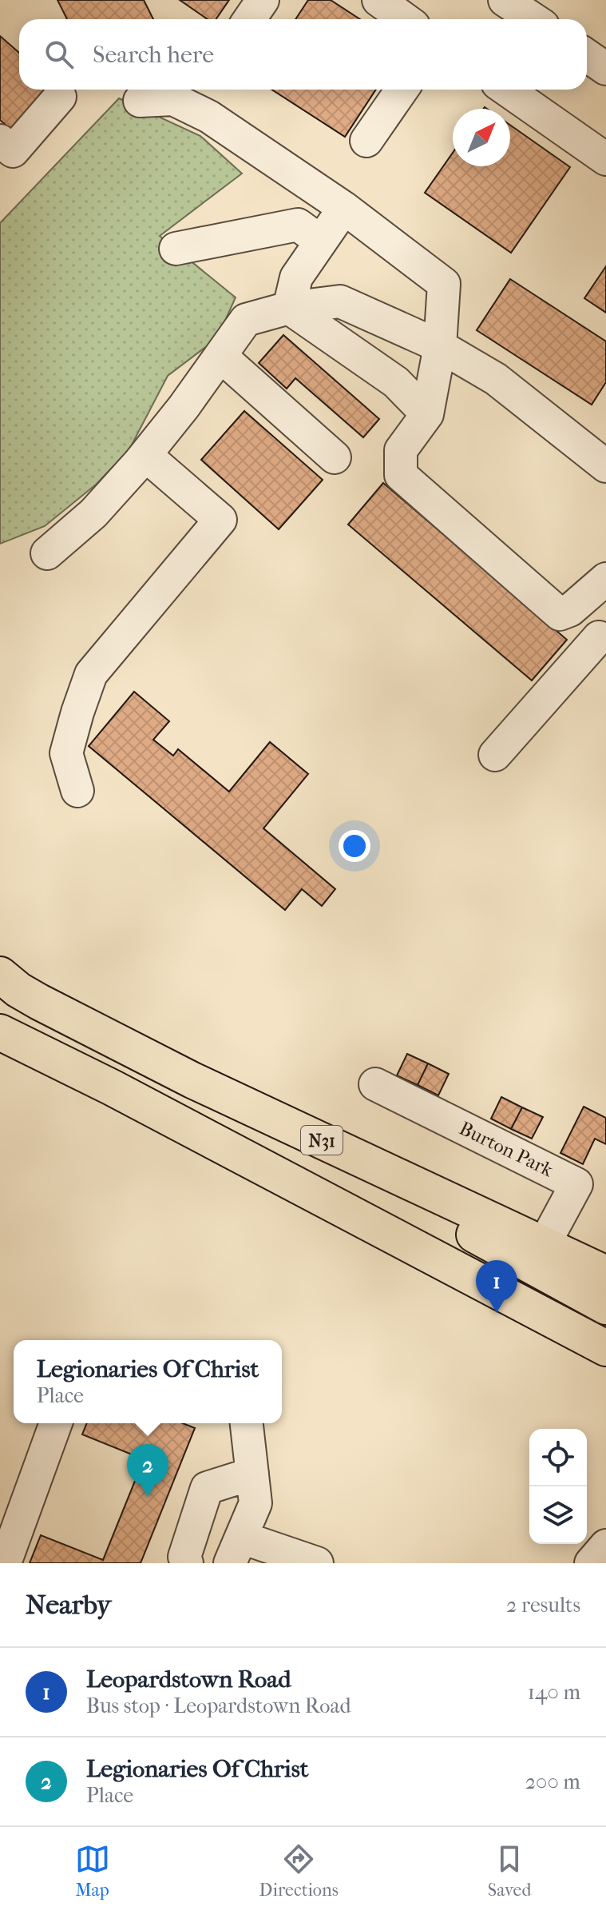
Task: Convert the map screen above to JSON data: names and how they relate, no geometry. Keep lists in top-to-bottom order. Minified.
{"streets":{"highway":["N31"],"street":["Burton Park"]},"crossings":[["N31","Burton Park"]],"north":"top right","page":{"search":"Search here","pins":["1","2"],"popup":["Legionaries Of Christ","Place"],"heading":["Nearby","2 results"],"list":[{"mark":"1","name":"Leopardstown Road","note":"Bus stop · Leopardstown Road","value":"140 m"},{"mark":"2","name":"Legionaries Of Christ","note":"Place","value":"200 m"}],"nav":["Map","Directions","Saved"]}}
